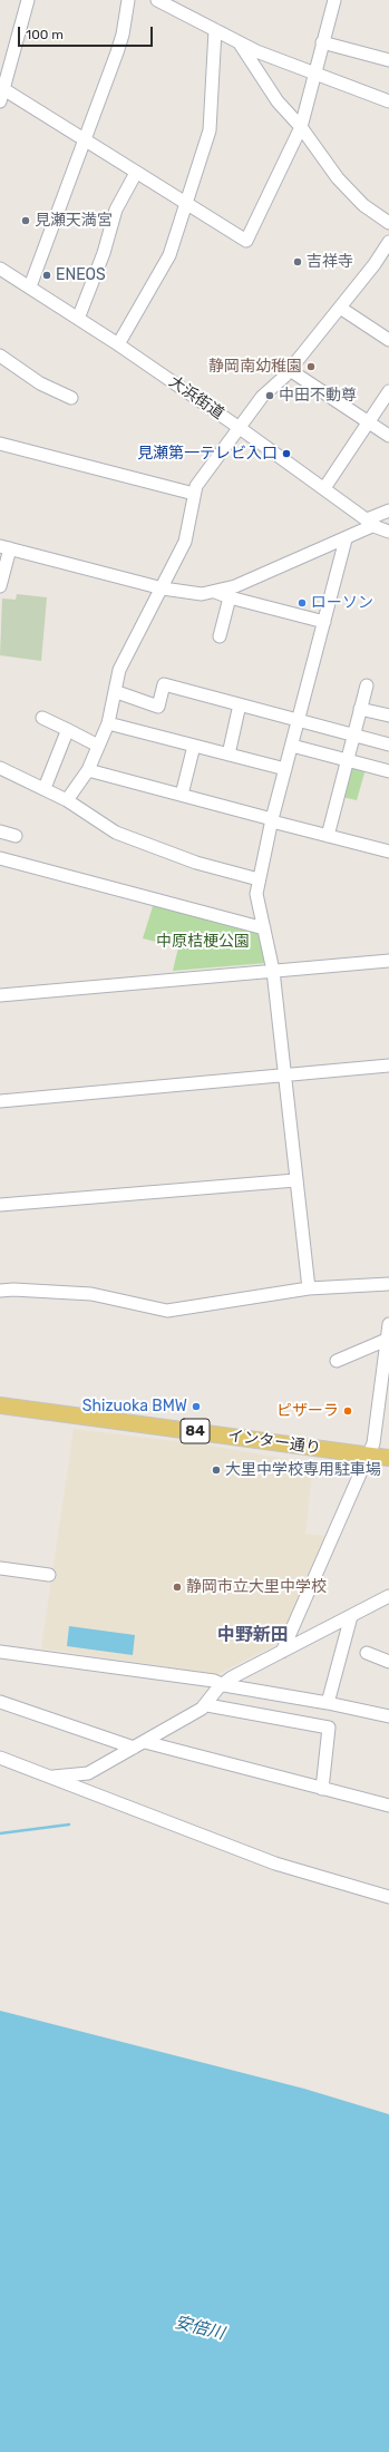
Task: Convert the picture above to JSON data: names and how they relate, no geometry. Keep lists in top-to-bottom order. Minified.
{"streets":{"main road":["84","インター通り"],"street":["大浜街道"]},"districts":["中野新田"],"water":["安倍川"],"parks":["中原桔梗公園"],"places":["見瀬天満宮","吉祥寺","ENEOS","静岡南幼稚園","中田不動尊","見瀬第一テレビ入口","ローソン","Shizuoka BMW","ピザーラ","大里中学校専用駐車場","静岡市立大里中学校"],"scale_bar":"100 m"}
